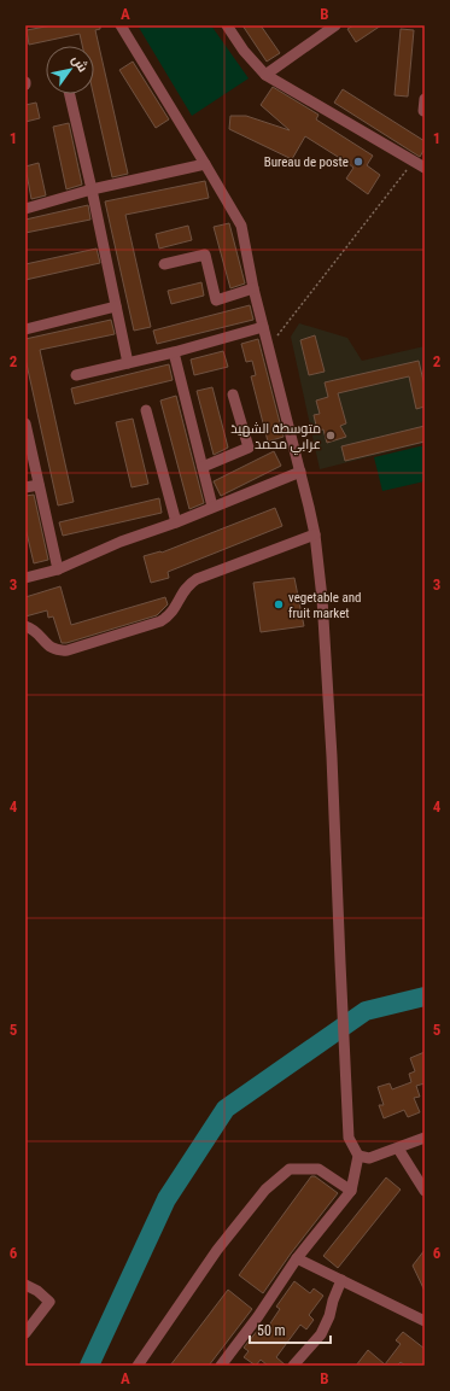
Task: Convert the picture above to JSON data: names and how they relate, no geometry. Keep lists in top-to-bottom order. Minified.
{"places":["Bureau de poste","متوسطة الشهيذ عرابي محمد","vegetable and fruit market"],"scale_bar":"50 m","north":"top right","grid":{"columns":["A","B"],"rows":["1","2","3","4","5","6"]}}
